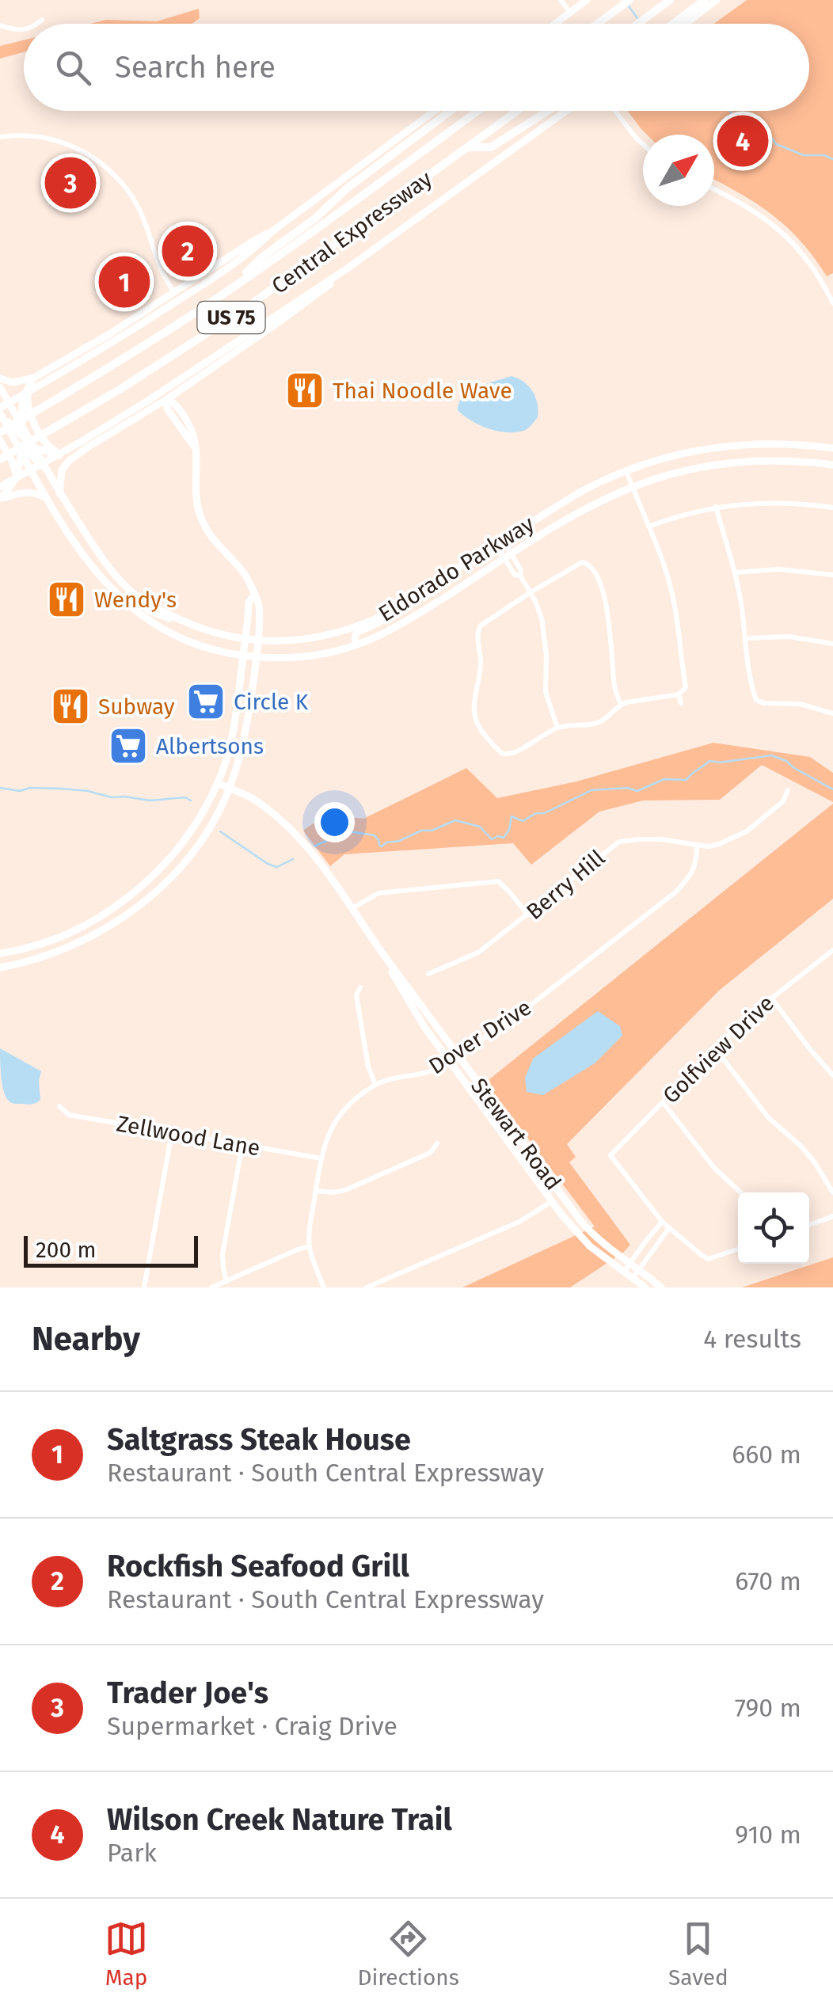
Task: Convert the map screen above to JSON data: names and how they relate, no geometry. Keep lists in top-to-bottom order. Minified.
{"streets":{"highway":["Central Expressway","US 75"],"main road":["Eldorado Parkway","Stewart Road"],"street":["Berry Hill","Dover Drive","Golfview Drive","Zellwood Lane"]},"crossings":[["Berry Hill","Dover Drive"],["Dover Drive","Stewart Road"],["Dover Drive","Zellwood Lane"]],"places":{"restaurant":["Thai Noodle Wave","Wendy's","Subway"],"supermarket":["Circle K","Albertsons"]},"scale_bar":"200 m","north":"top right","page":{"search":"Search here","pins":["4","3","2","1"],"scale":"200 m","heading":["Nearby","4 results"],"list":[{"mark":"1","name":"Saltgrass Steak House","note":"Restaurant · South Central Expressway","value":"660 m"},{"mark":"2","name":"Rockfish Seafood Grill","note":"Restaurant · South Central Expressway","value":"670 m"},{"mark":"3","name":"Trader Joe's","note":"Supermarket · Craig Drive","value":"790 m"},{"mark":"4","name":"Wilson Creek Nature Trail","note":"Park","value":"910 m"}],"nav":["Map","Directions","Saved"]}}
